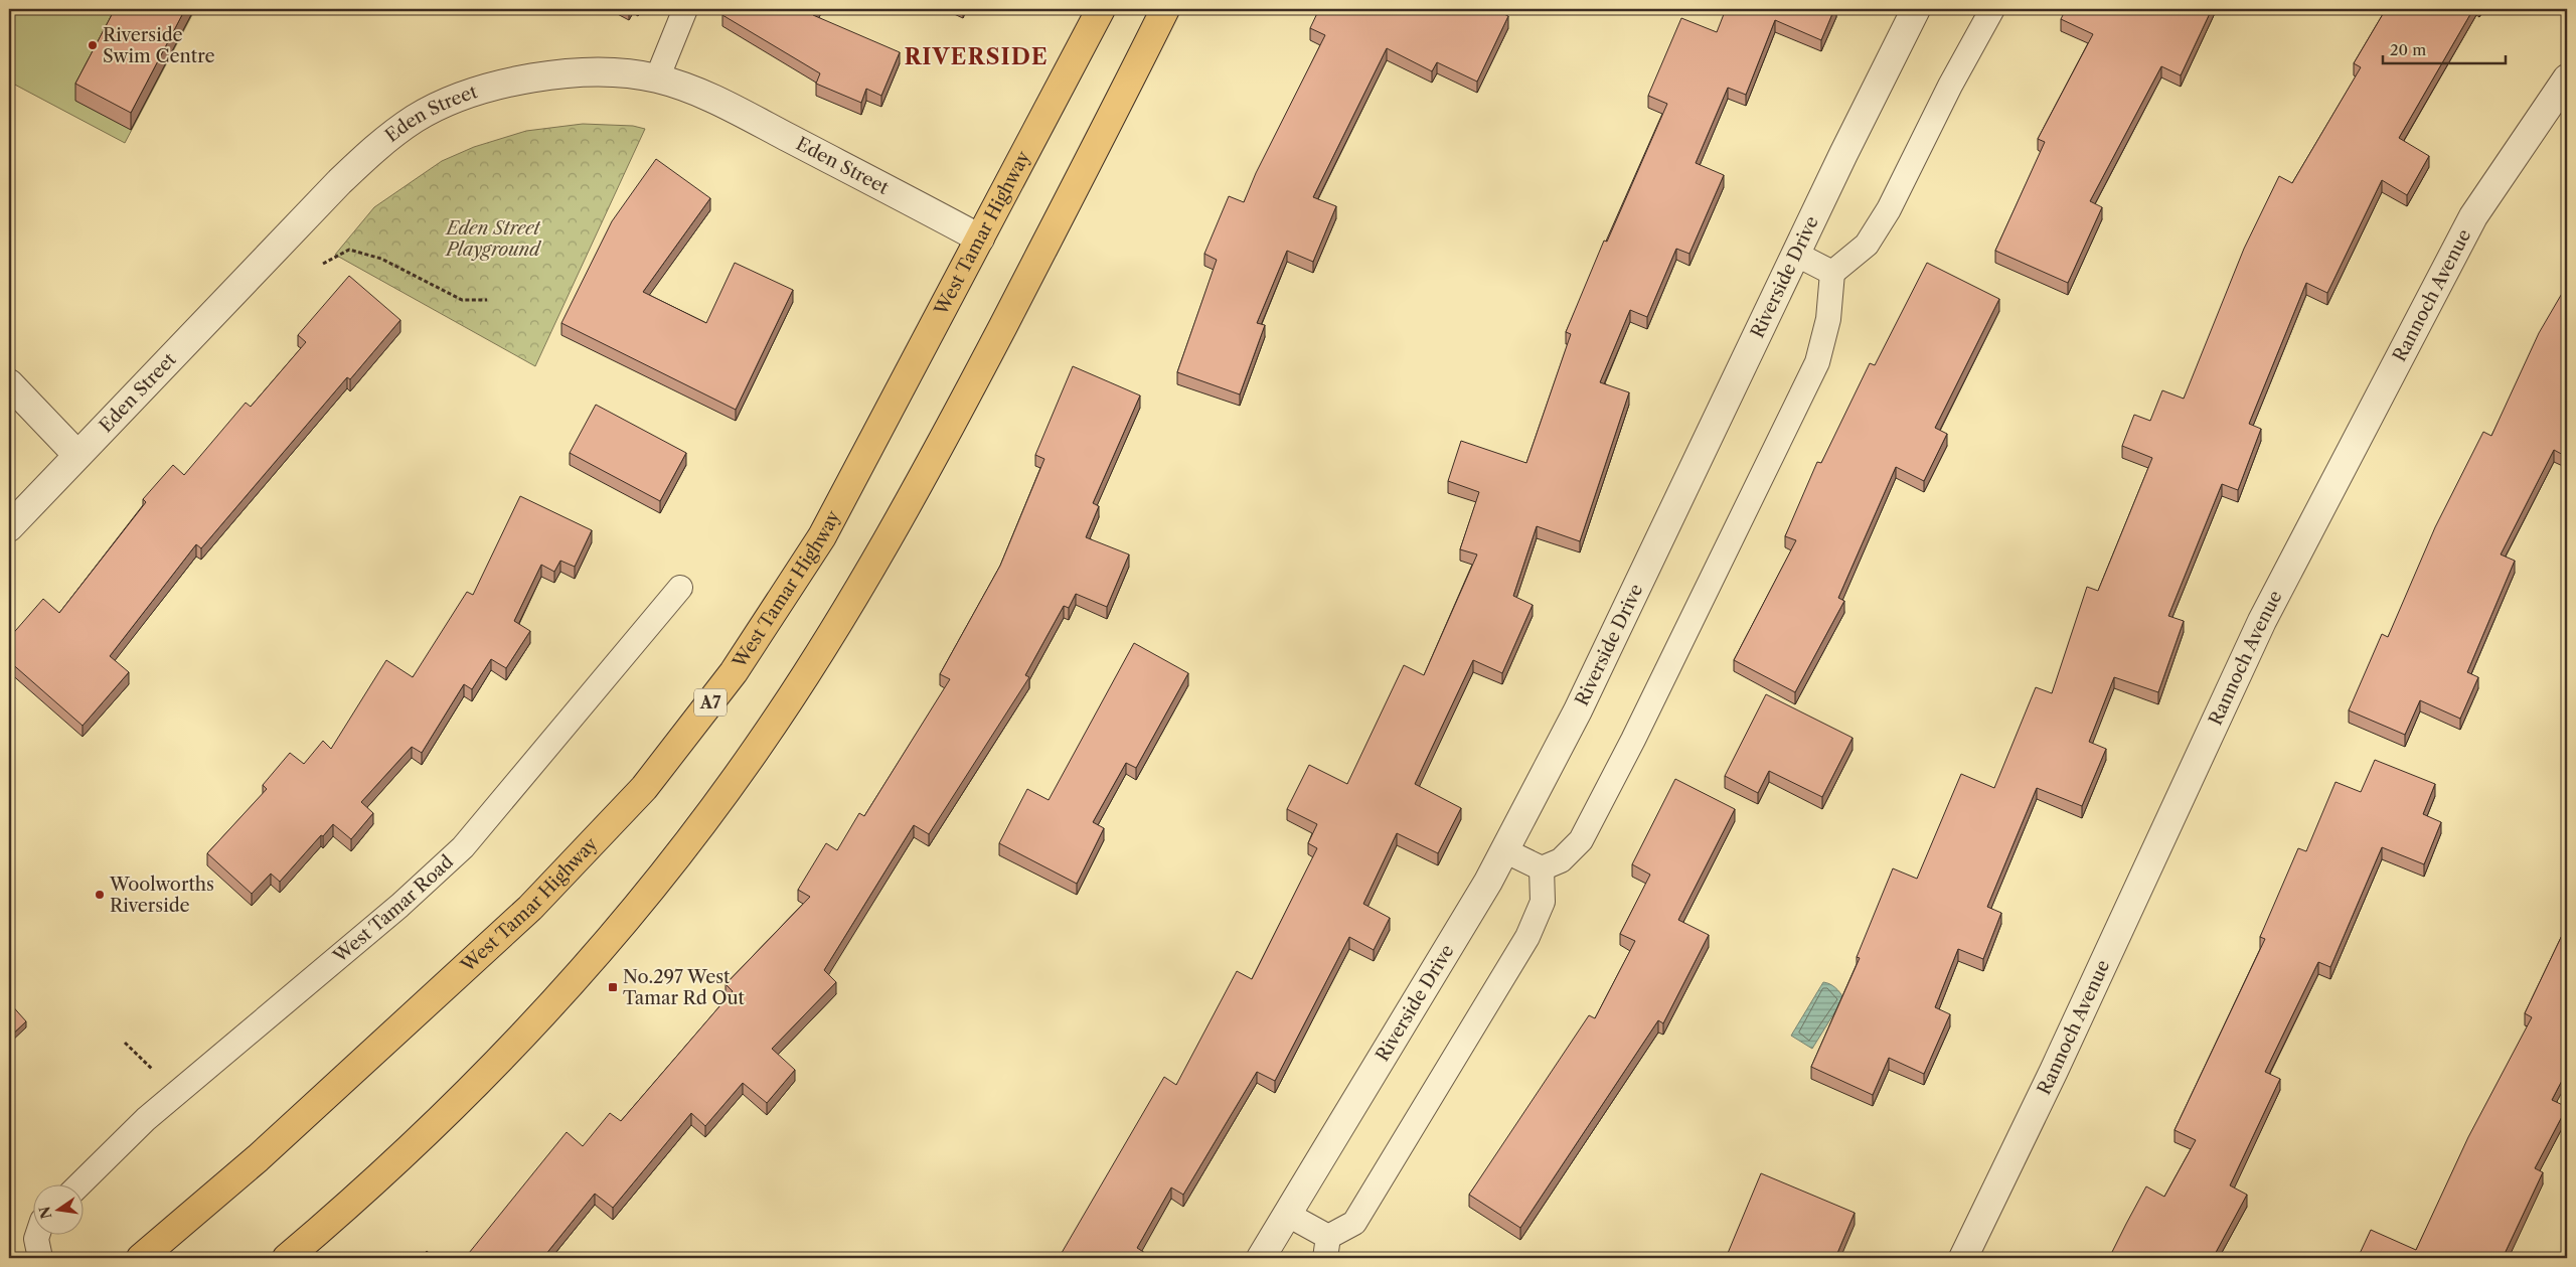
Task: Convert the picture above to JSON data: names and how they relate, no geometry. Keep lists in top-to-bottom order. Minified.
{"streets":{"highway":["West Tamar Highway","A7"],"street":["Eden Street","Riverside Drive","Rannoch Avenue"],"lane":["West Tamar Road"]},"crossings":[["Eden Street","West Tamar Highway"]],"districts":["RIVERSIDE"],"parks":["Eden Street Playground"],"places":{"other":["Riverside Swim Centre","Woolworths Riverside"],"transit":["No.297 West Tamar Rd Out"]},"scale_bar":"20 m","north":"left"}
